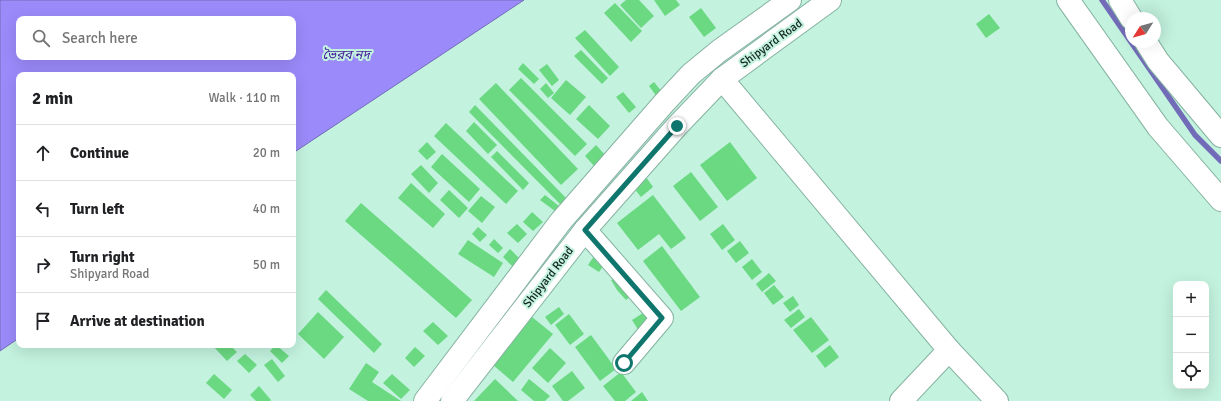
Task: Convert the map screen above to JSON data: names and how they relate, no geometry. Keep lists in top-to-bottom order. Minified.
{"streets":{"main road":["Shipyard Road"]},"water":["ভৈরব নদ"],"north":"bottom left","page":{"search":"Search here","heading":["2 min","Walk · 110 m"],"list":[["Continue","20 m"],["Turn left","40 m"],["Turn right","Shipyard Road","50 m"],"Arrive at destination"],"map_buttons":["+","−"]}}
